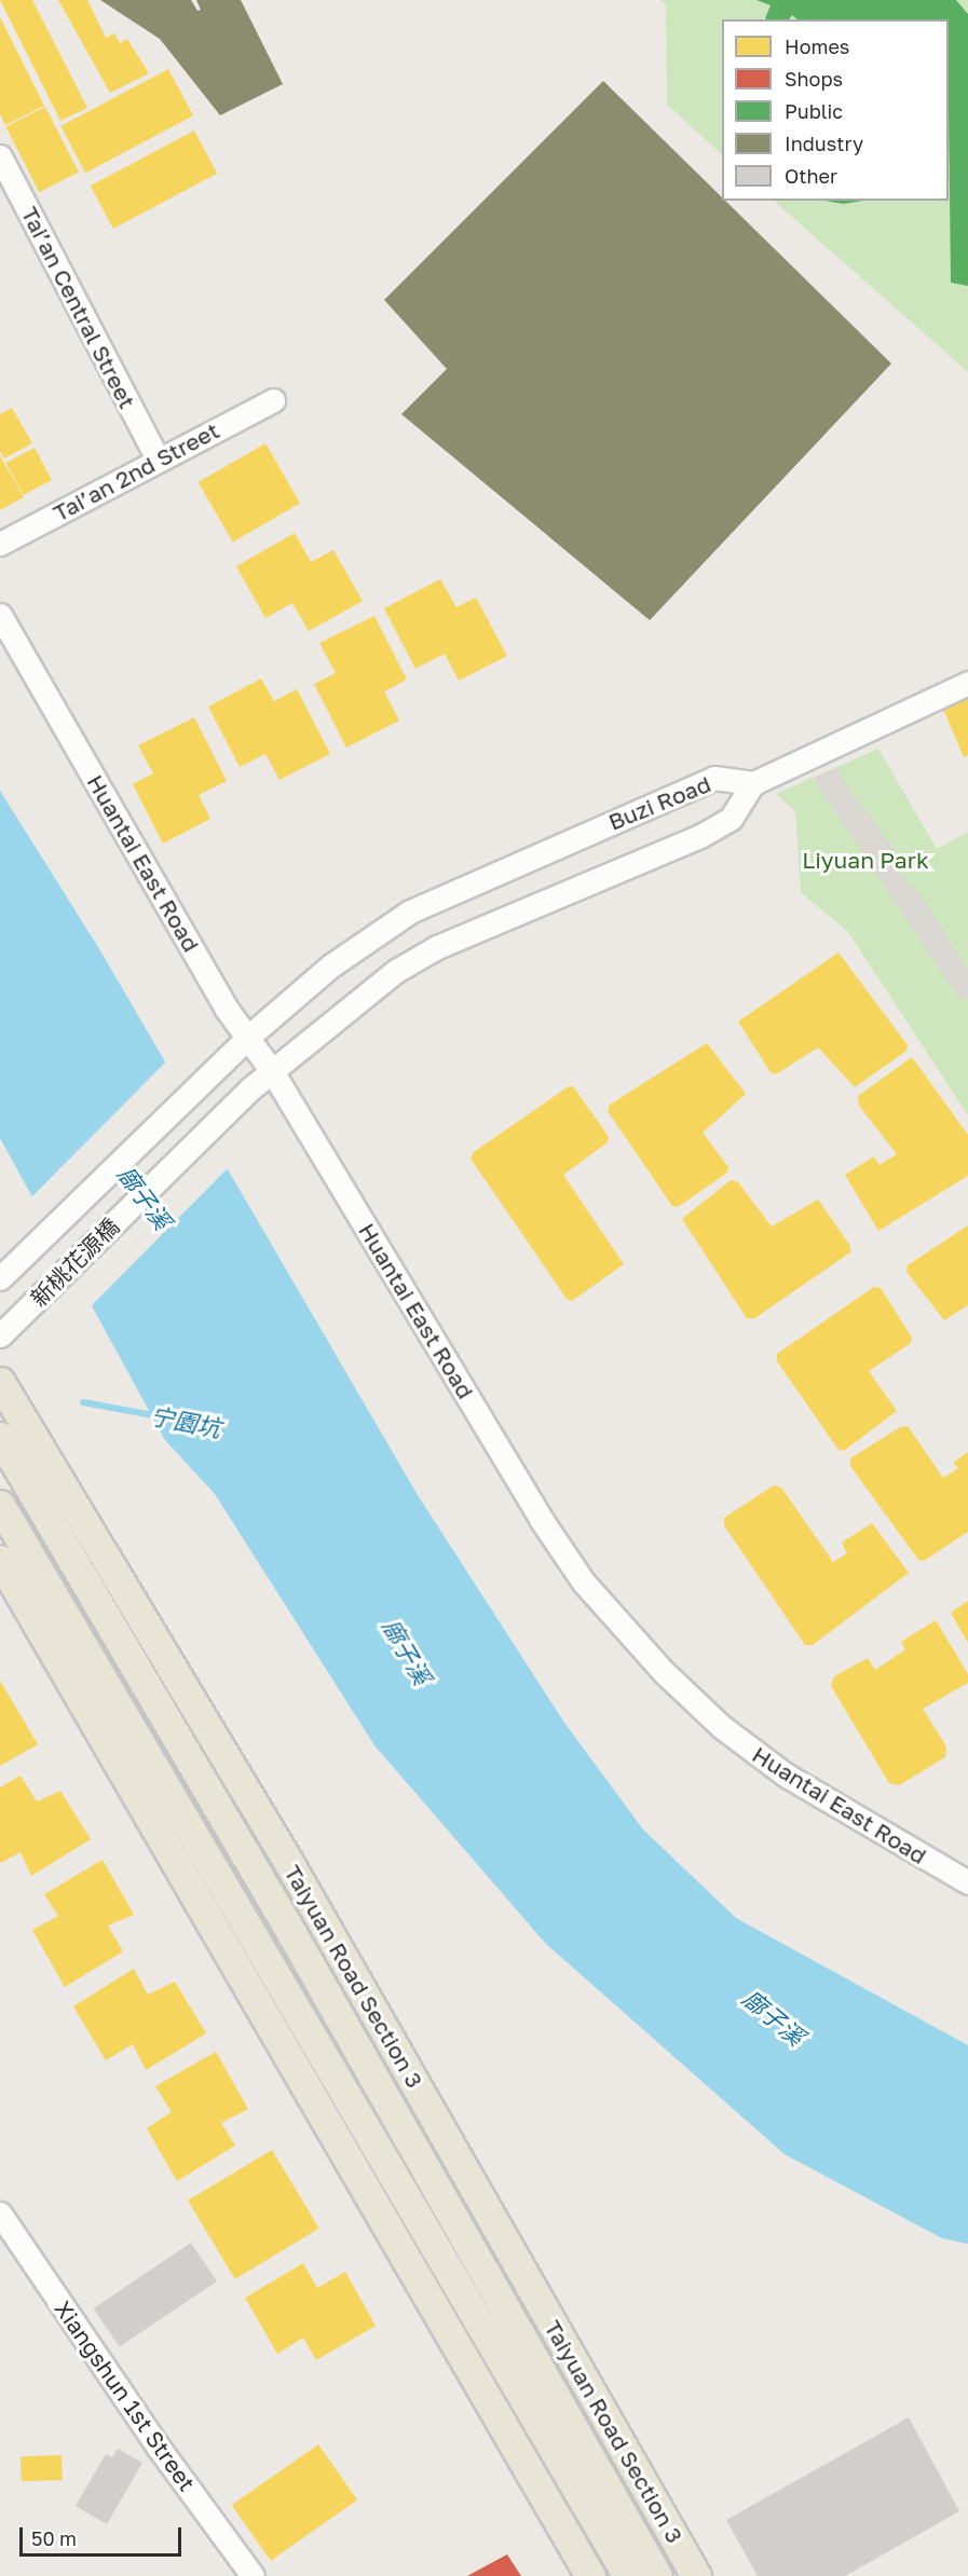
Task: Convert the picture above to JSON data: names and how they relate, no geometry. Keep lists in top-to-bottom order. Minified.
{"streets":{"main road":["Taiyuan Road Section 3"],"street":["Tai’an Central Street","Tai’an 2nd Street","Buzi Road","Huantai East Road","新桃花源橋","Xiangshun 1st Street"]},"crossings":[["Tai’an Central Street","Tai’an 2nd Street"],["Buzi Road","Huantai East Road"],["Buzi Road","新桃花源橋"]],"water":["廍子溪","宁園坑"],"parks":["Liyuan Park"],"legend":["Homes","Shops","Public","Industry","Other"],"scale_bar":"50 m"}
